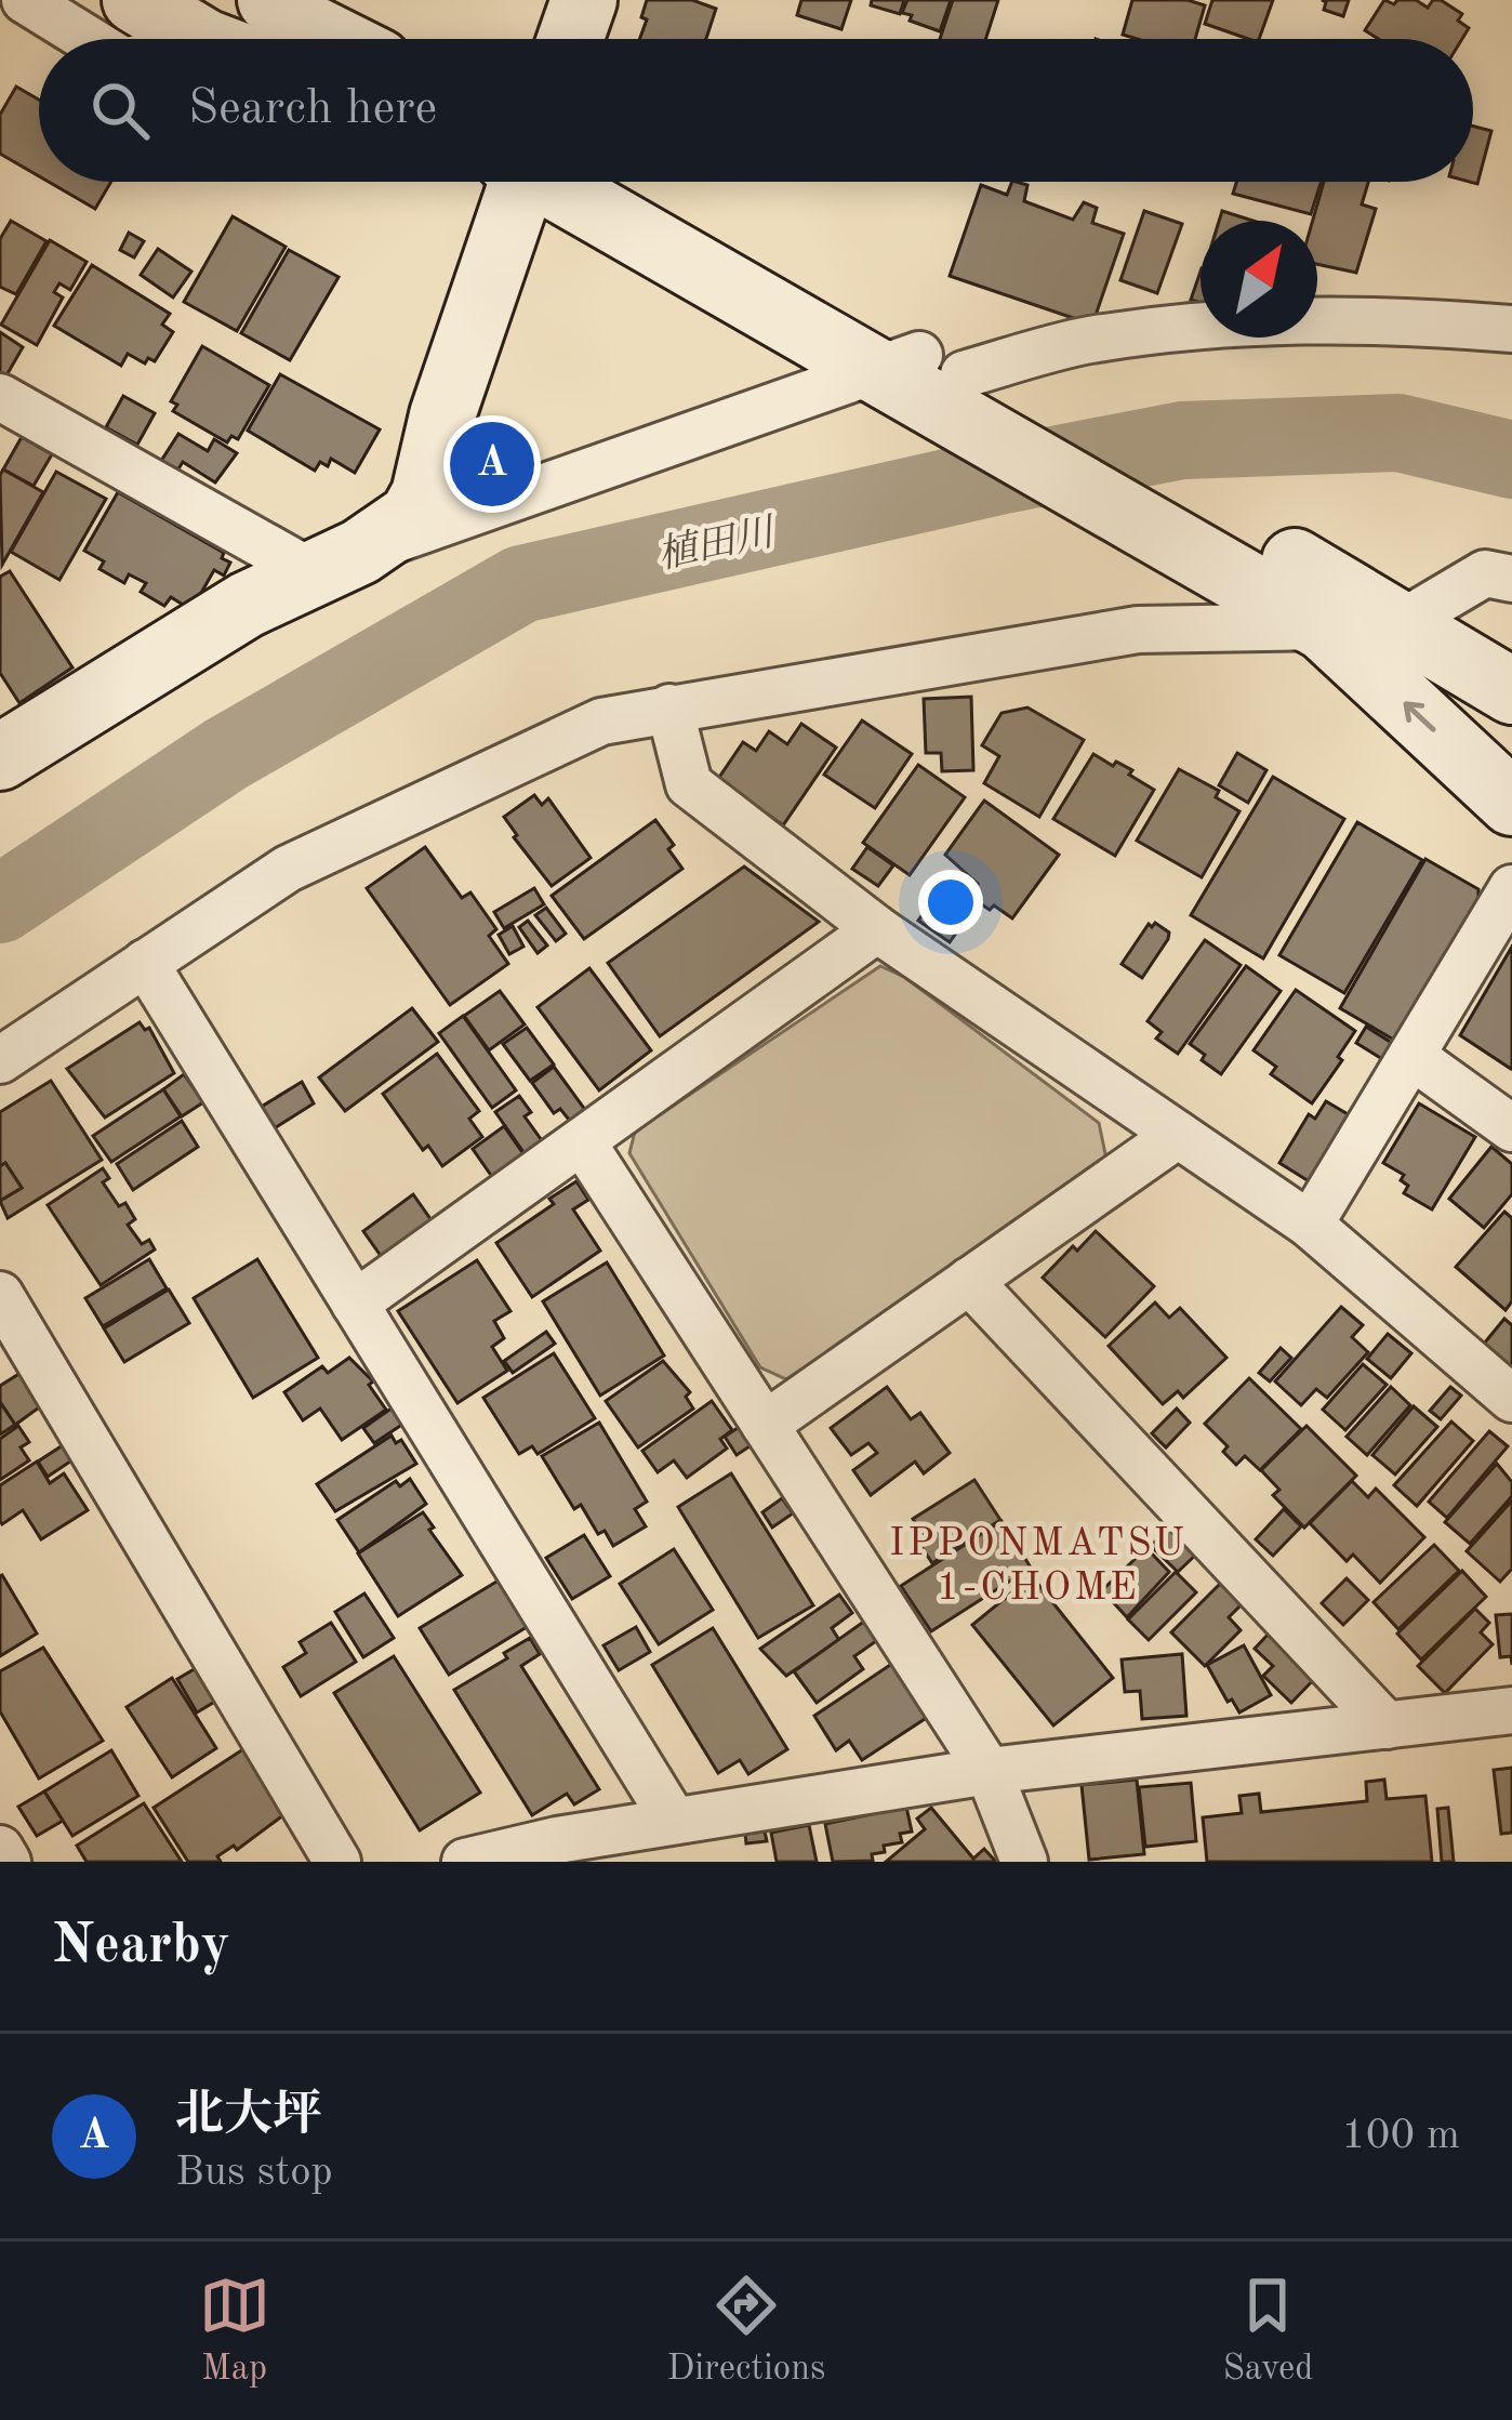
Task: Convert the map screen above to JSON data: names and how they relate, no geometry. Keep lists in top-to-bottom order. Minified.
{"districts":["IPPONMATSU 1-CHOME"],"water":["植田川"],"north":"top right","page":{"search":"Search here","pins":"A","heading":"Nearby","list":[{"mark":"A","name":"北大坪","note":"Bus stop","value":"100 m"}],"nav":["Map","Directions","Saved"]}}
